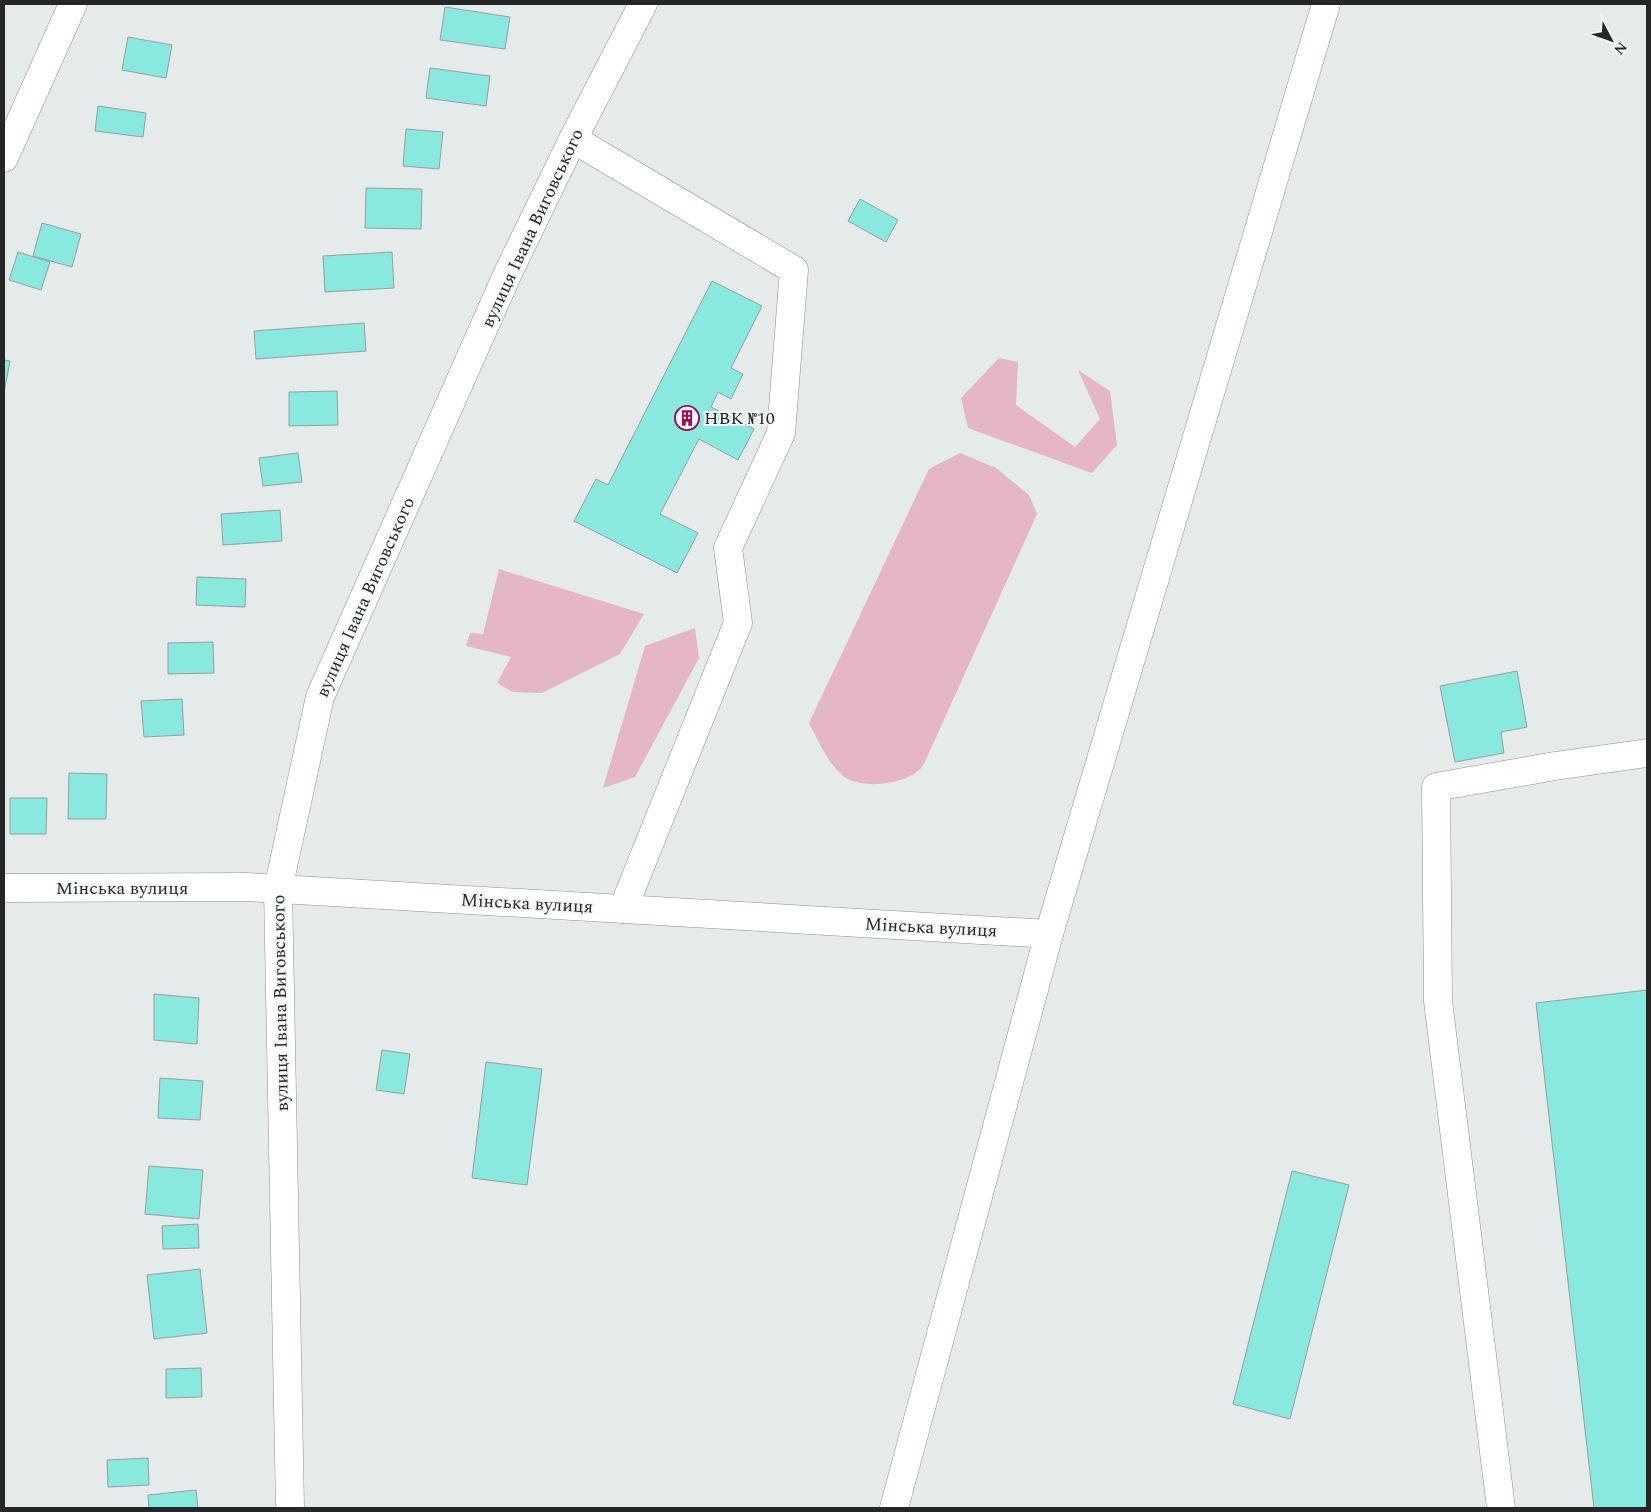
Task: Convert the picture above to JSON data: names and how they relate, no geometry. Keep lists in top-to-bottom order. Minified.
{"streets":{"street":["вулиця Івана Виговського","Мінська вулиця"]},"crossings":[["вулиця Івана Виговського","Мінська вулиця"]],"places":{"building":["НВК №10"]},"north":"bottom right"}
